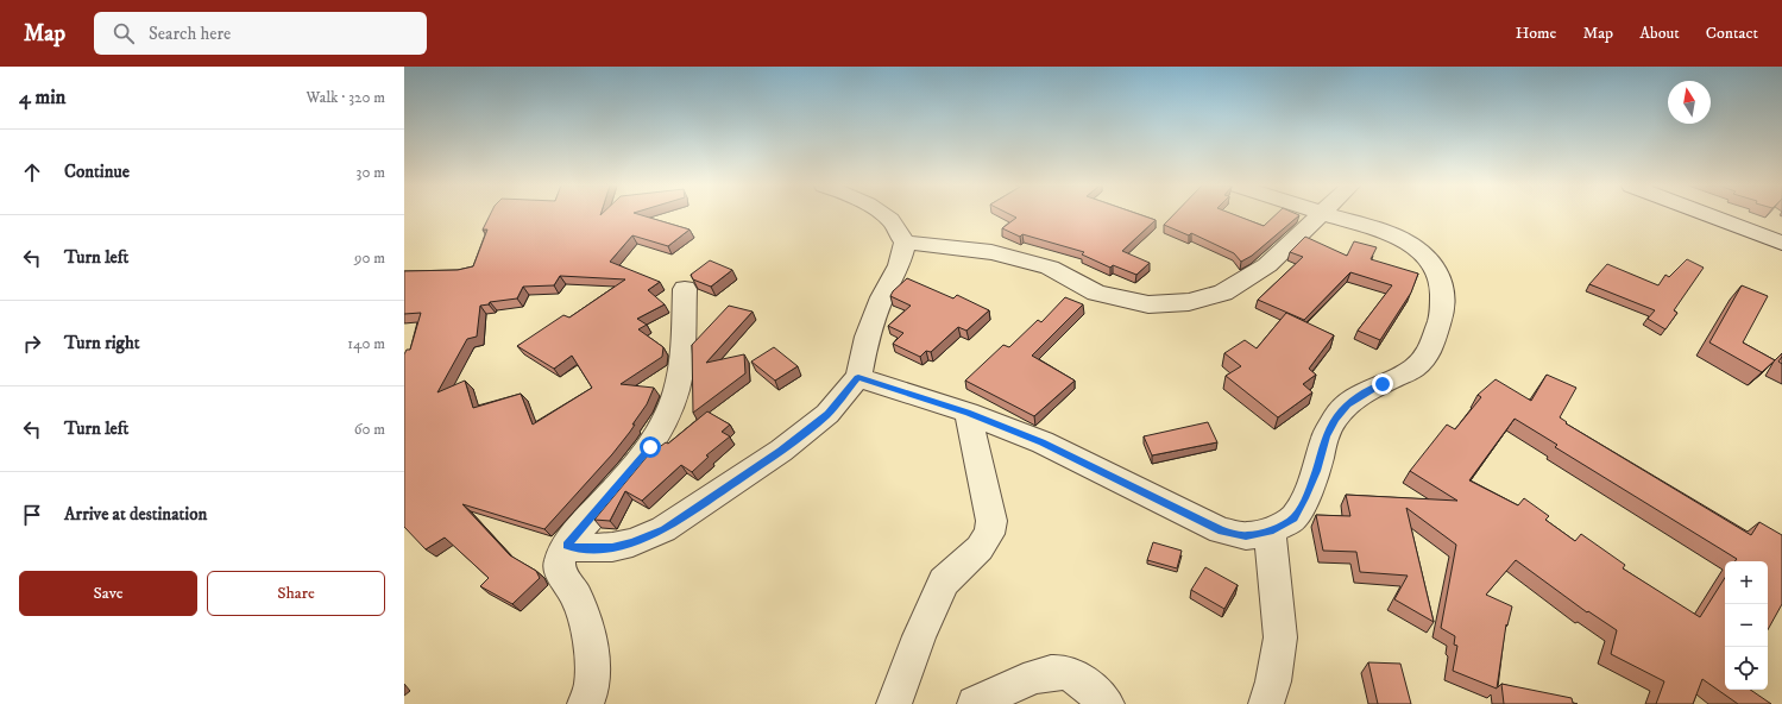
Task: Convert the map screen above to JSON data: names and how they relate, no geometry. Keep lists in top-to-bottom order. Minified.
{"north":"top","page":{"header":"Map","search":"Search here","nav":["Home","Map","About","Contact"],"heading":["4 min","Walk · 320 m"],"list":[["Continue","30 m"],["Turn left","90 m"],["Turn right","140 m"],["Turn left","60 m"],"Arrive at destination"],"buttons":["Save","Share"],"map_buttons":["+","−"]}}
